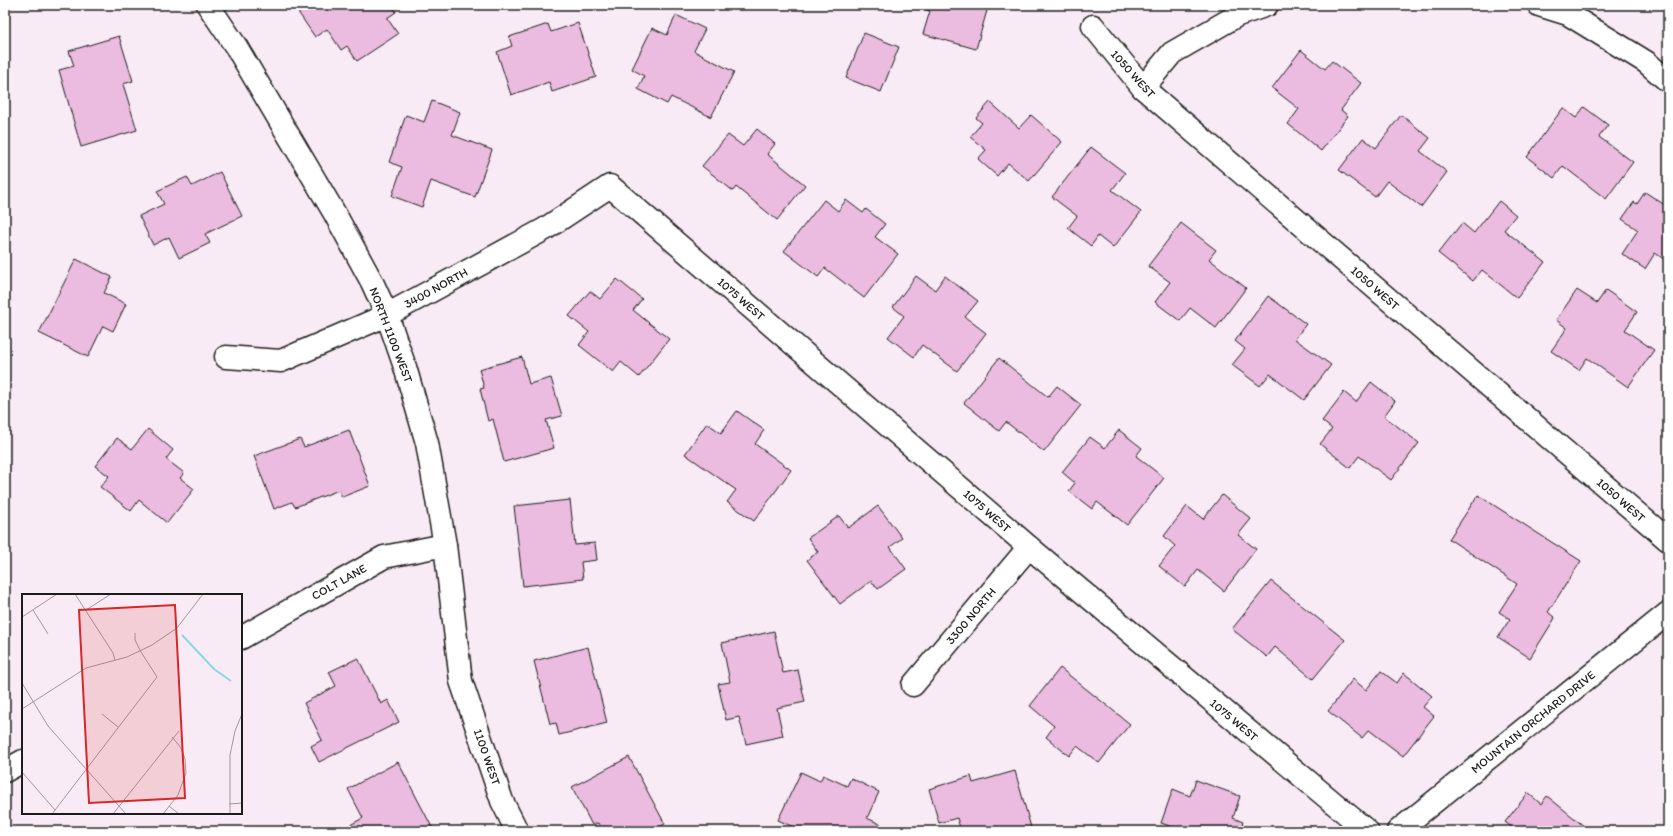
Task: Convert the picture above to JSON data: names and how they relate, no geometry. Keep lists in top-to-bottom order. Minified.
{"streets":{"street":["1050 WEST","3400 NORTH","1075 WEST","NORTH 1100 WEST","COLT LANE","3300 NORTH","MOUNTAIN ORCHARD DRIVE","1100 WEST"]},"crossings":[["3400 NORTH","1075 WEST"],["3400 NORTH","NORTH 1100 WEST"],["1075 WEST","3300 NORTH"],["NORTH 1100 WEST","COLT LANE"],["NORTH 1100 WEST","1100 WEST"]]}
